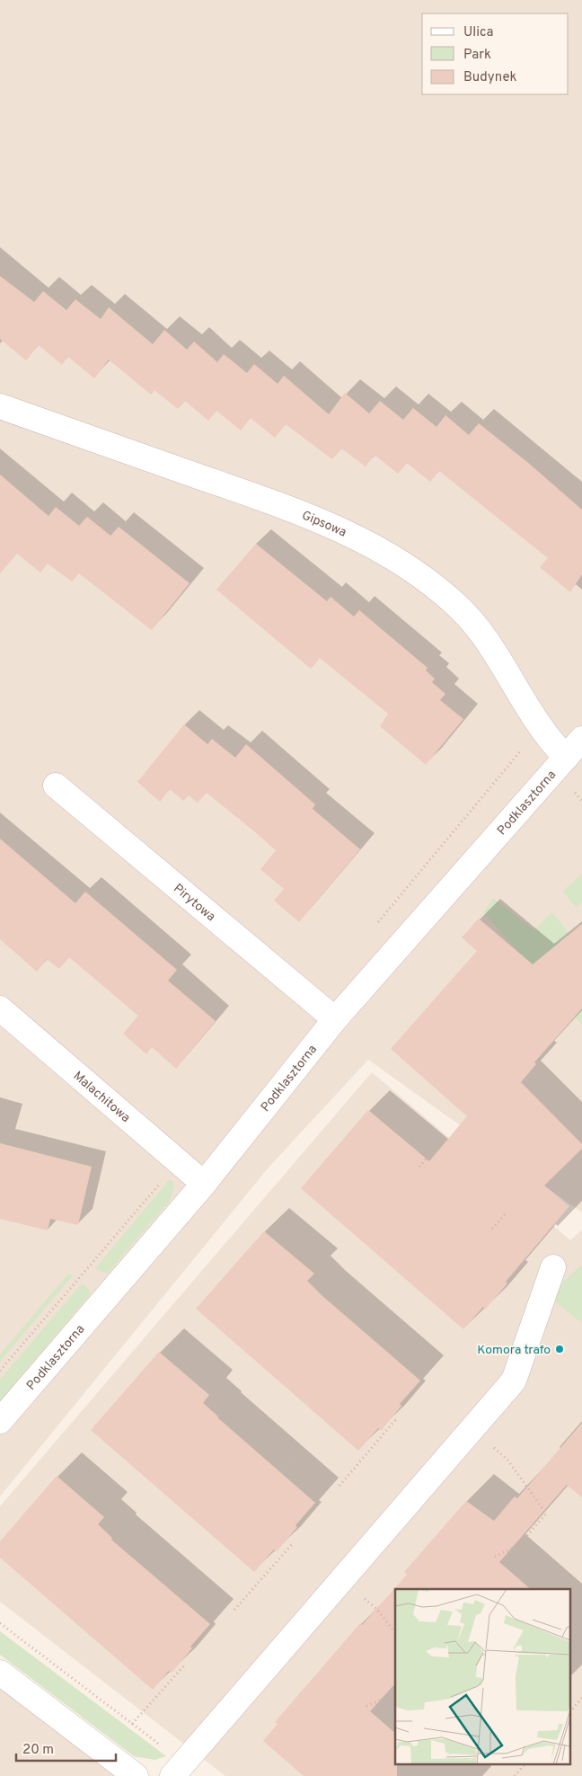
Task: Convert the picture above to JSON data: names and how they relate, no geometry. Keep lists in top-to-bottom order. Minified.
{"streets":{"street":["Gipsowa","Podklasztorna","Pirytowa","Malachitowa"]},"crossings":[["Gipsowa","Podklasztorna"],["Podklasztorna","Pirytowa"],["Podklasztorna","Malachitowa"]],"places":["Komora trafo"],"legend":["Ulica","Park","Budynek"],"scale_bar":"20 m"}
